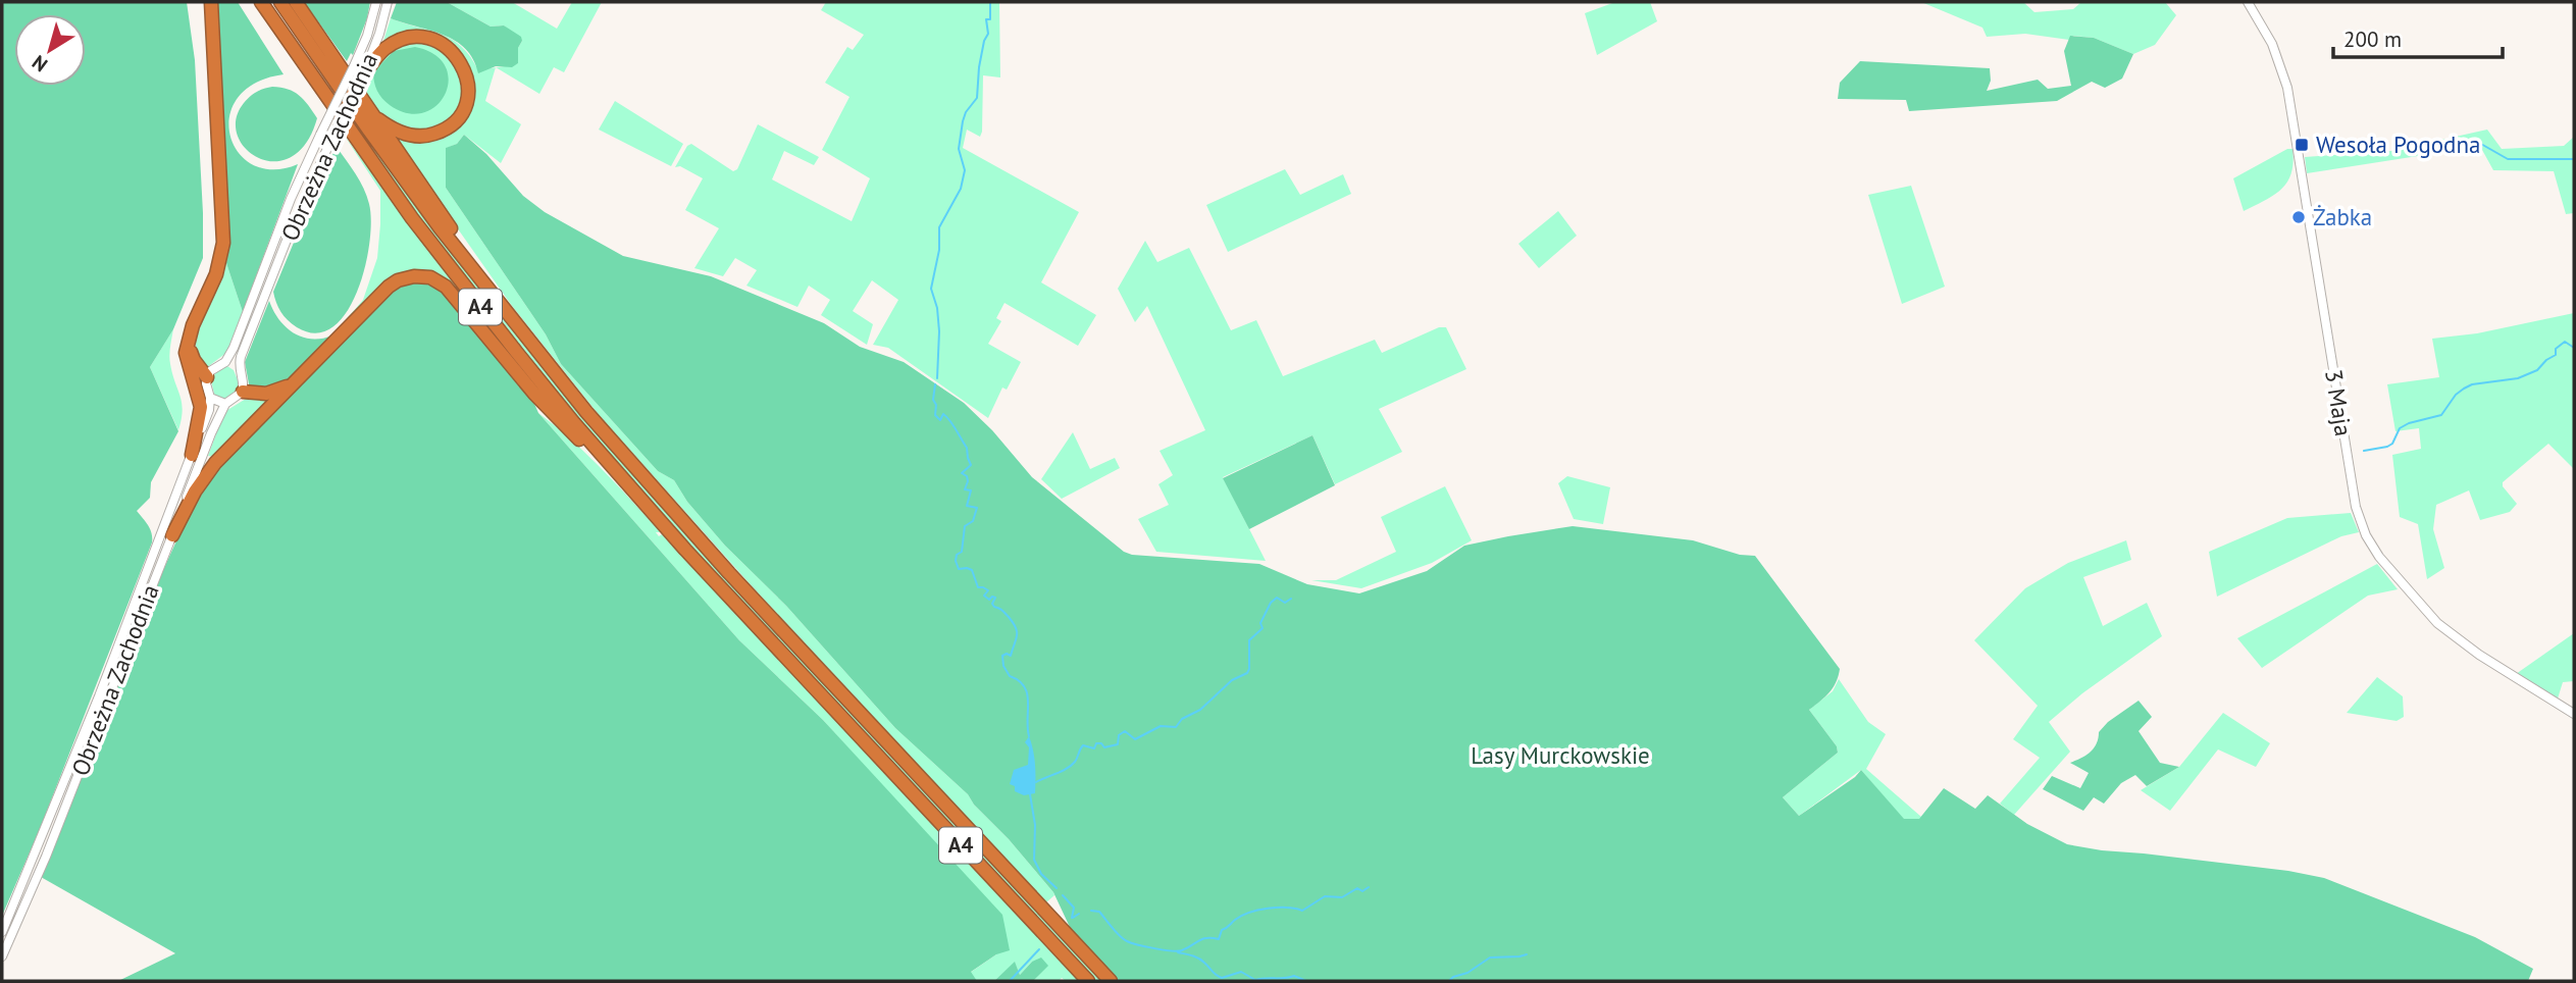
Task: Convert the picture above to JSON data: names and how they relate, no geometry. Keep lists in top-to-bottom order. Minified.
{"streets":{"highway":["A4"],"street":["Obrzeżna Zachodnia","3 Maja"]},"parks":["Lasy Murckowskie"],"places":{"transit":["Wesoła Pogodna"],"other":["Żabka"]},"scale_bar":"200 m","north":"bottom left"}
